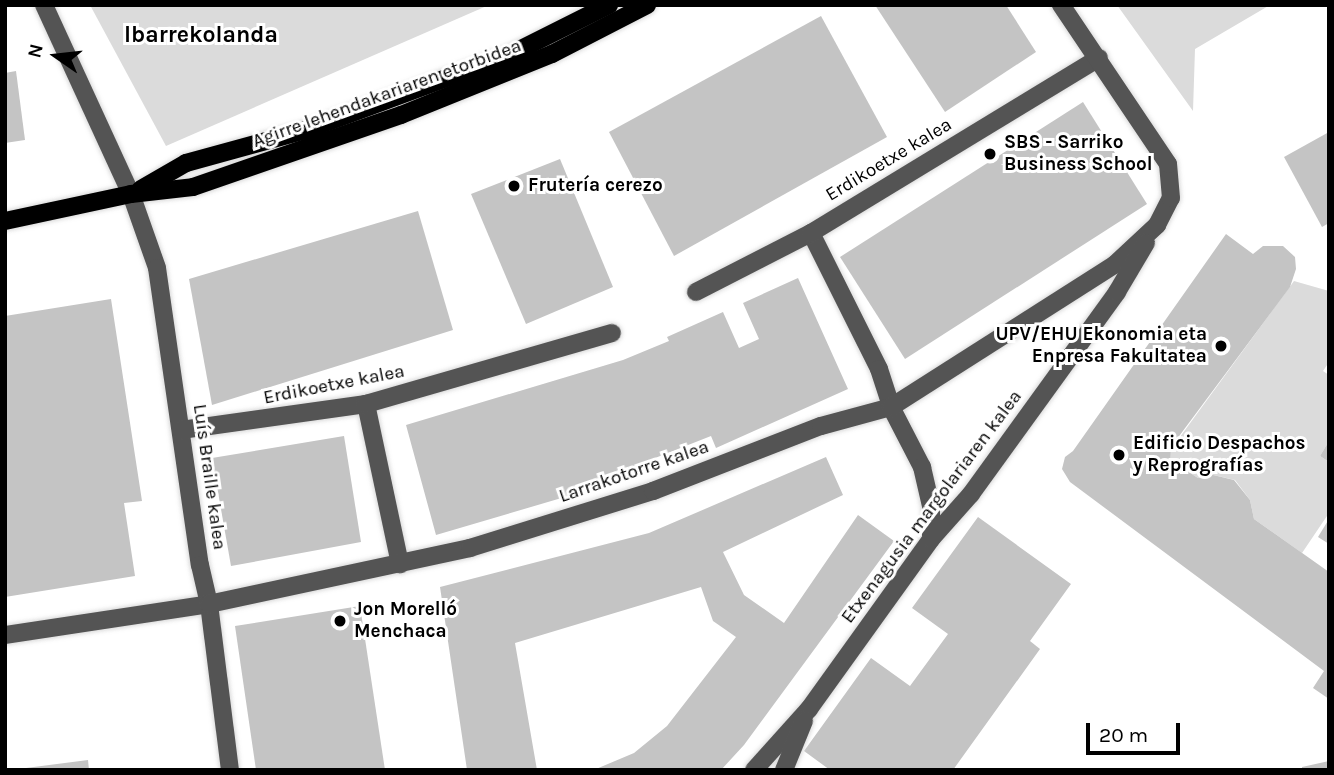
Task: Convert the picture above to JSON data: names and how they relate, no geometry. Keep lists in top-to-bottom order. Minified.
{"streets":{"main road":["Agirre lehendakariaren etorbidea"],"street":["Erdikoetxe kalea","Larrakotorre kalea","Luís Braille kalea","Etxenagusia margolariaren kalea"]},"crossings":[["Agirre lehendakariaren etorbidea","Luís Braille kalea"],["Erdikoetxe kalea","Larrakotorre kalea"],["Erdikoetxe kalea","Luís Braille kalea"],["Larrakotorre kalea","Luís Braille kalea"],["Larrakotorre kalea","Etxenagusia margolariaren kalea"]],"districts":["Ibarrekolanda"],"places":["SBS - Sarriko Business School","Frutería cerezo","UPV/EHU Ekonomia eta Enpresa Fakultatea","Edificio Despachos y Reprografías","Jon Morelló Menchaca"],"scale_bar":"20 m","north":"left"}
